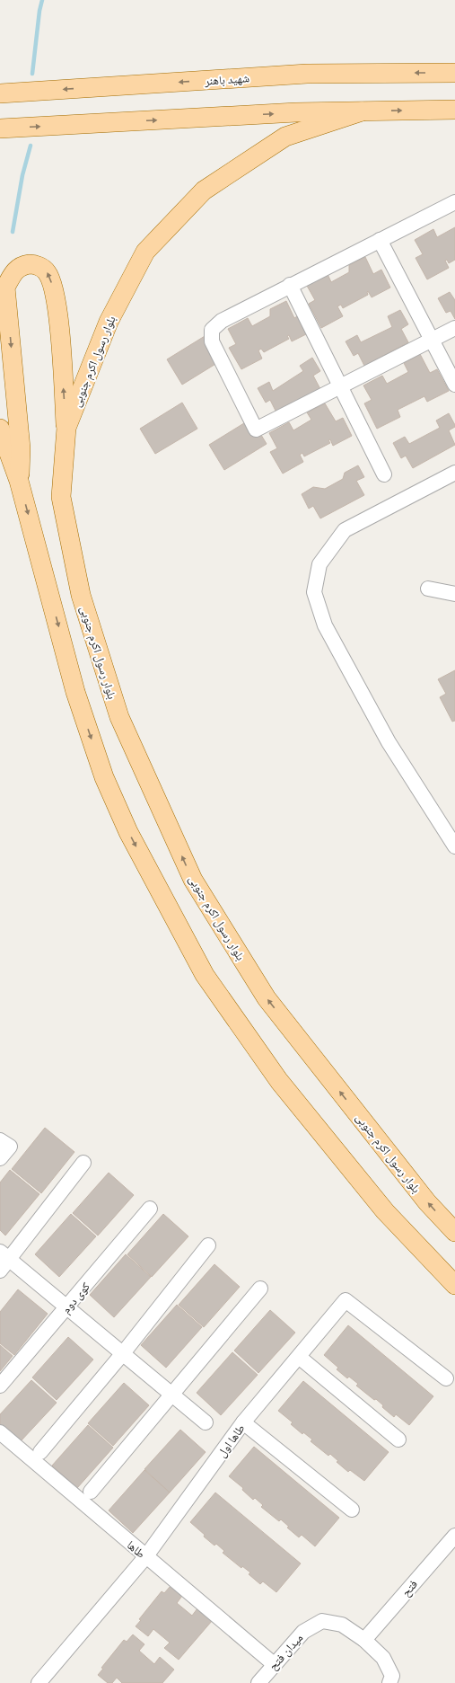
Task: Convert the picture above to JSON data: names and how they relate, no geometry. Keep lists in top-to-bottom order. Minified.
{"streets":{"main road":["شهید باهنر","بلوار رسول اکرم جنوبی"],"street":["کوی دوم","طاها اول","طاها","فتح","میدان فتح"]},"crossings":[["طاها اول","طاها"],["طاها","میدان فتح"],["فتح","میدان فتح"]]}
